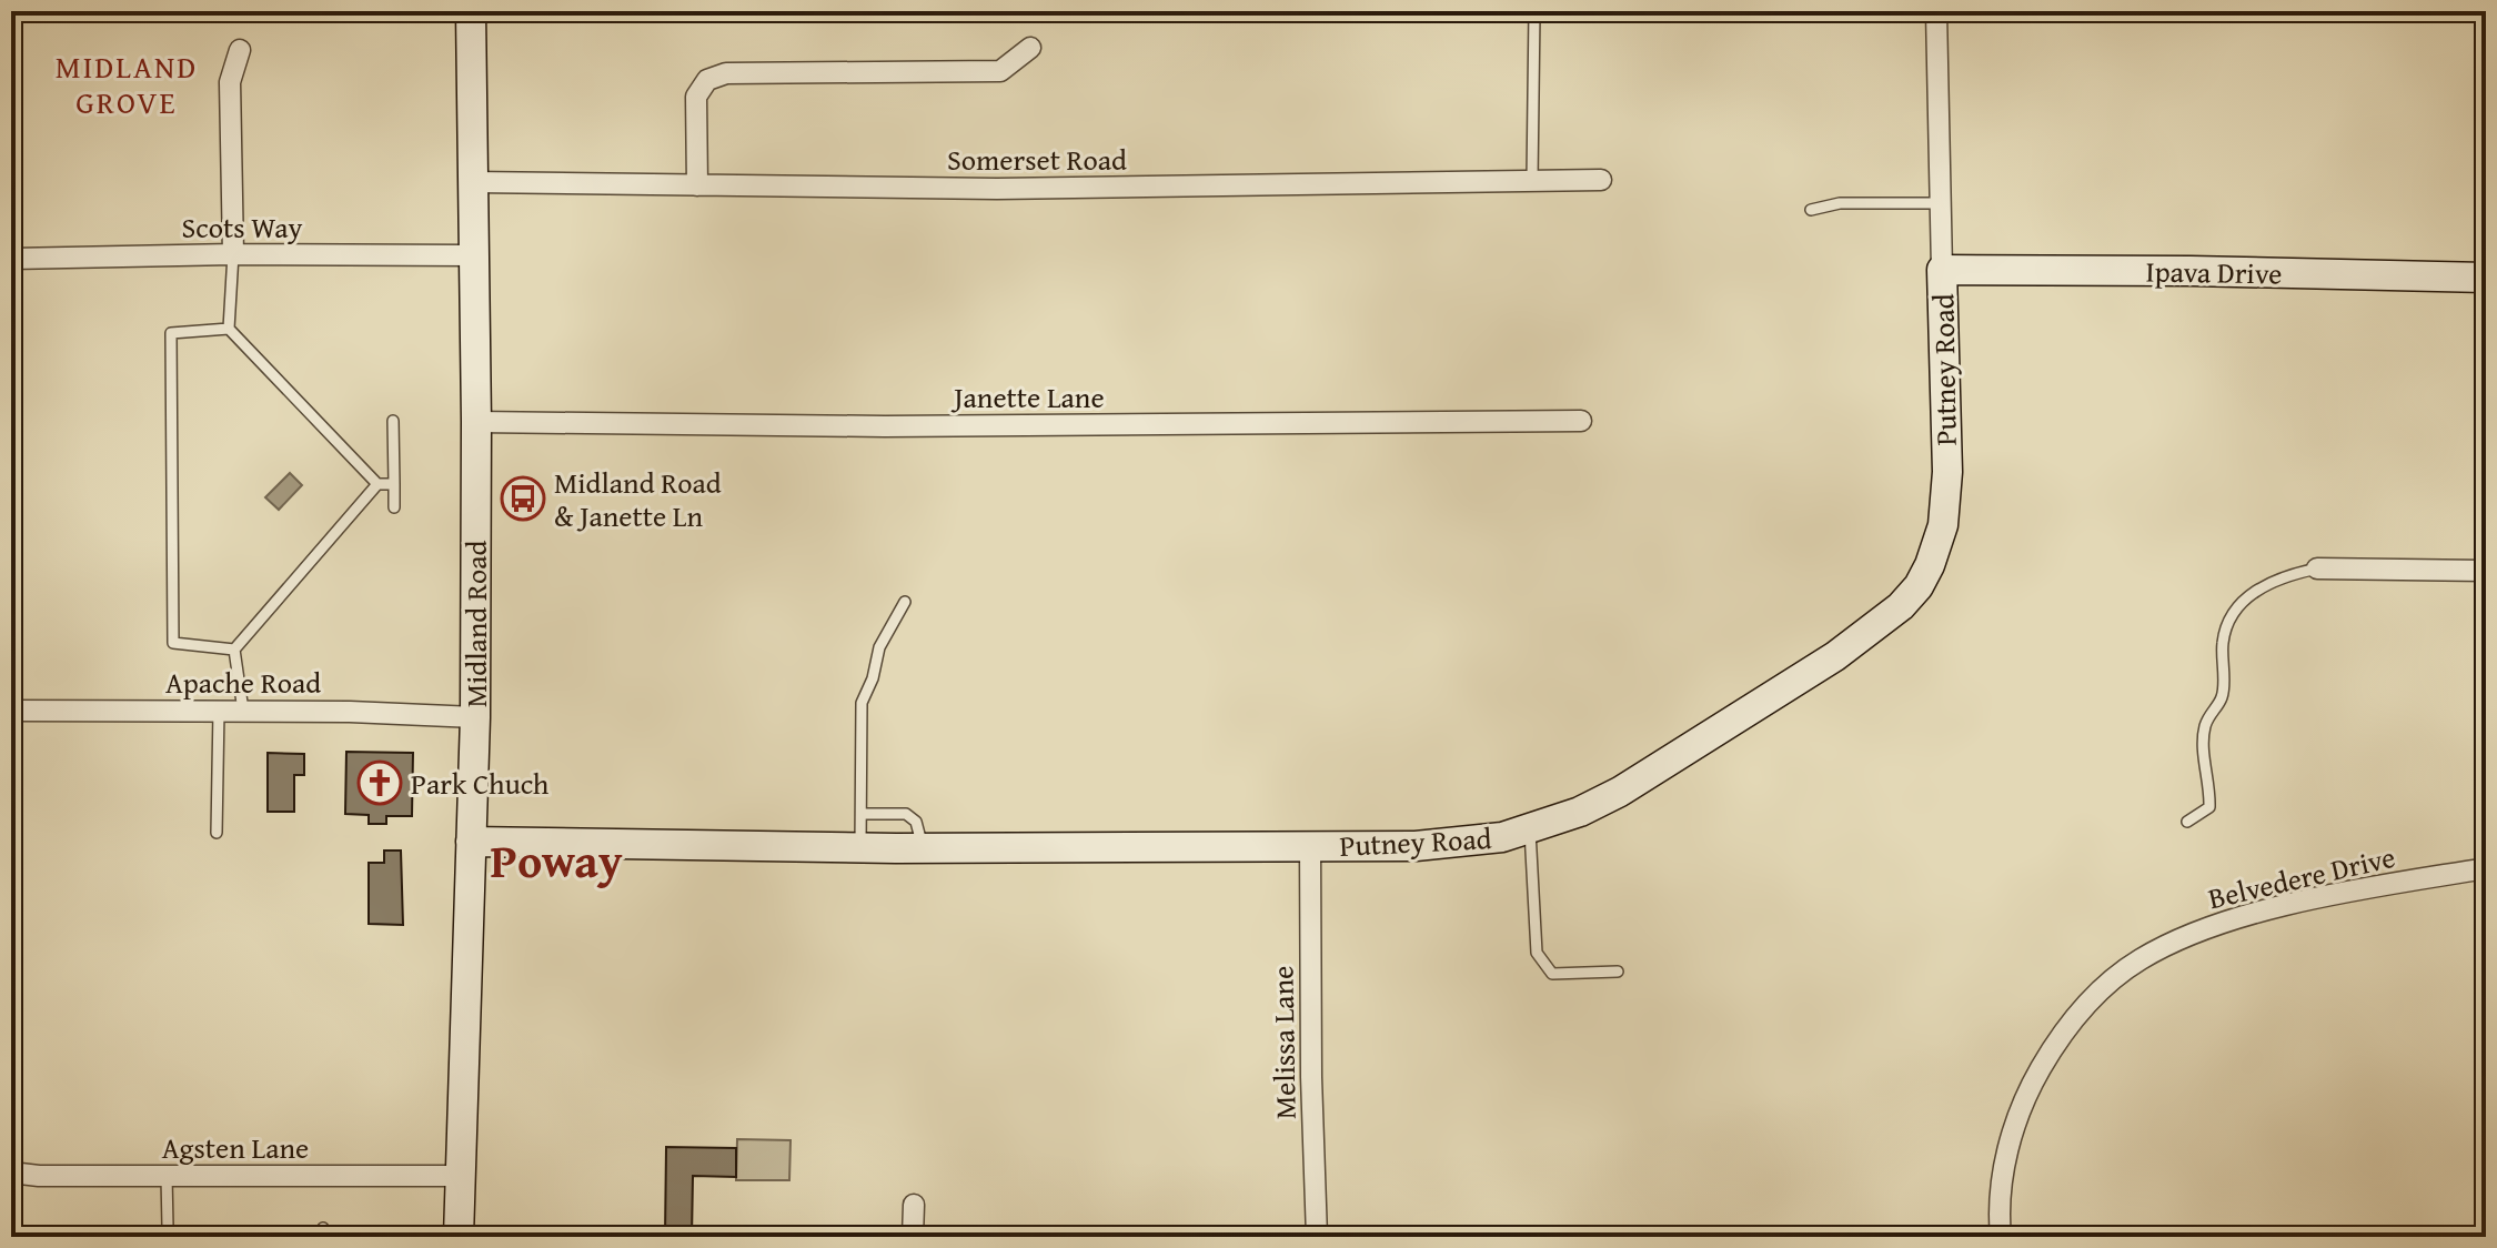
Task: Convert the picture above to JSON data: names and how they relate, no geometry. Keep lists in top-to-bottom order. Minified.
{"streets":{"street":["Somerset Road","Scots Way","Ipava Drive","Putney Road","Janette Lane","Midland Road","Apache Road","Belvedere Drive","Melissa Lane","Agsten Lane"]},"crossings":[["Somerset Road","Midland Road"],["Scots Way","Midland Road"],["Ipava Drive","Putney Road"],["Putney Road","Midland Road"],["Putney Road","Melissa Lane"],["Janette Lane","Midland Road"],["Midland Road","Apache Road"],["Midland Road","Agsten Lane"]],"districts":["MIDLAND GROVE","Poway"],"places":{"bus stop":["Midland Road & Janette Ln"],"church":["Park Chuch"]}}
